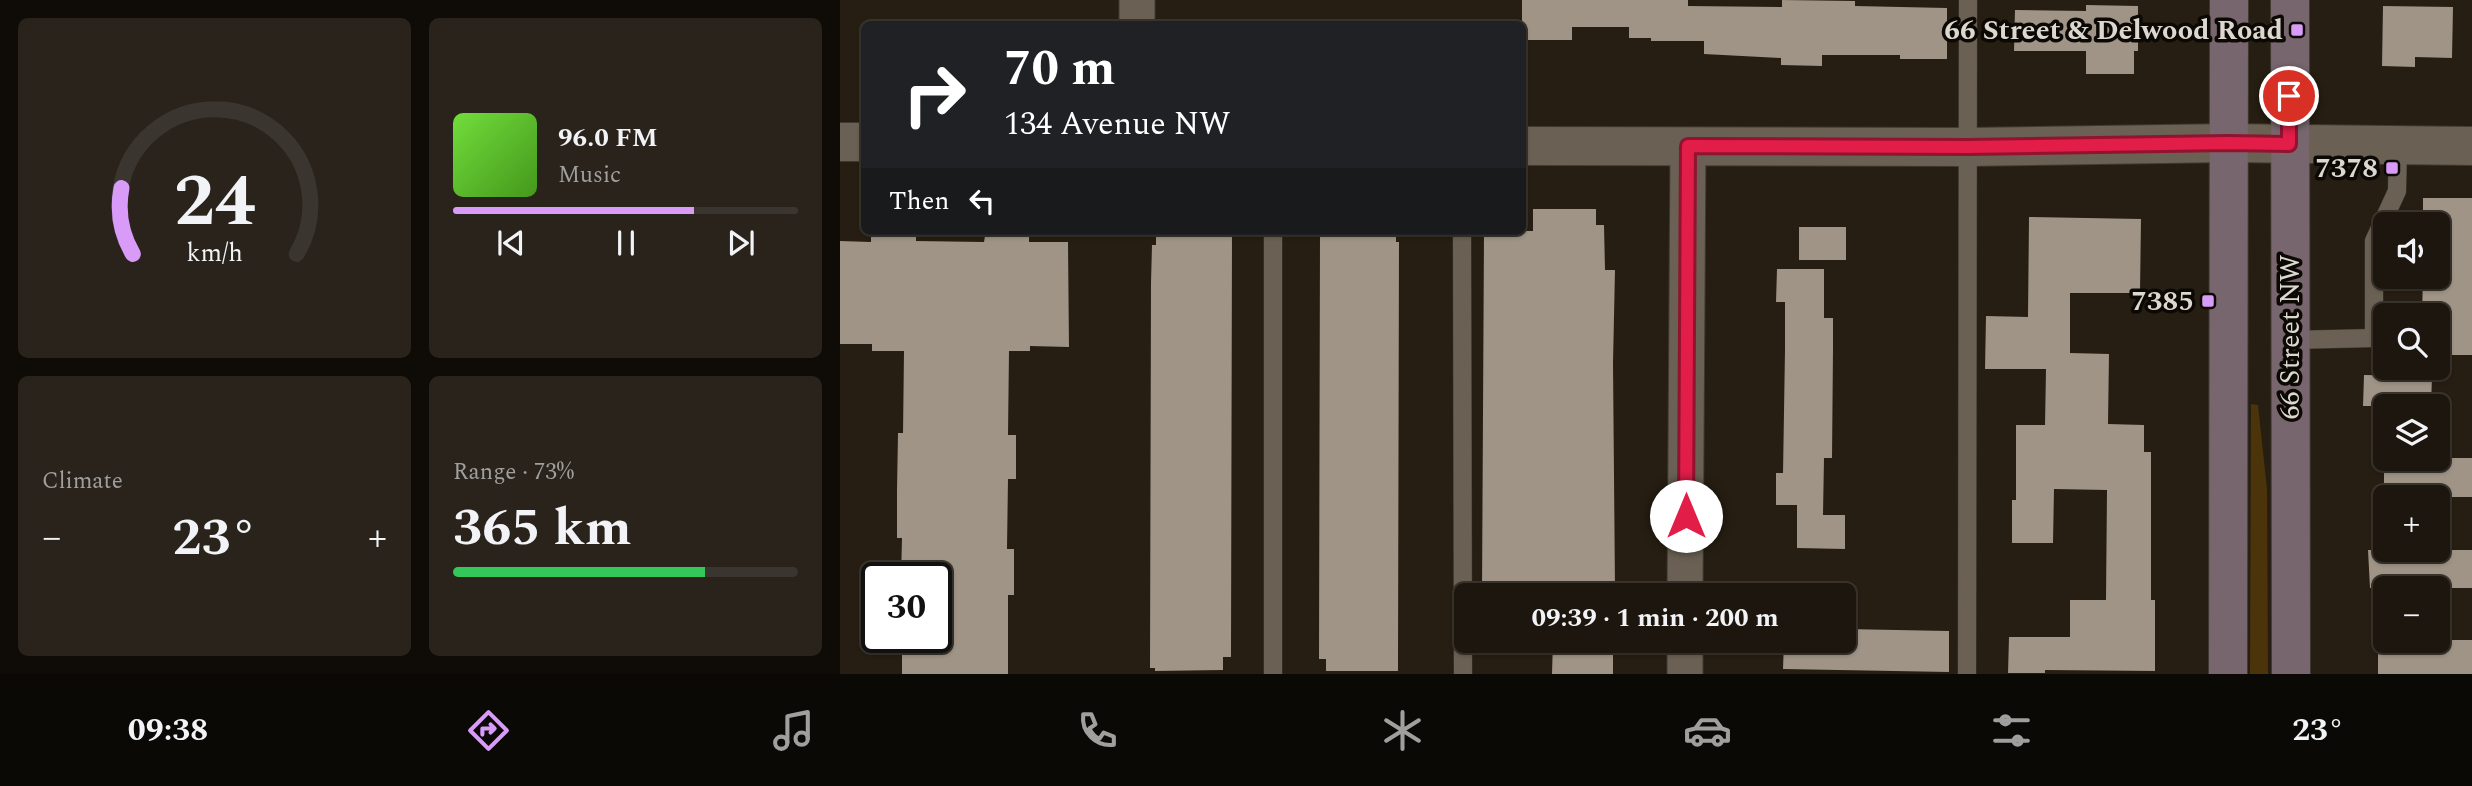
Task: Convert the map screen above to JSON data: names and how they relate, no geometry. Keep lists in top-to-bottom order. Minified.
{"streets":{"main road":["66 Street NW"]},"places":{"transit":["66 Street & Delwood Road","7378","7385"]},"page":{"turn":["70 m","134 Avenue NW"],"song":["96.0 FM","Music"],"then":"Then","map_buttons":["+","−"],"tile":["Climate",["Range · 73%","365 km"]],"heat":["−","23°","+"],"limit":"30","trip":"09:39 · 1 min · 200 m","tabs":["09:38","23°"],"gauge":["24","km/h"]}}
